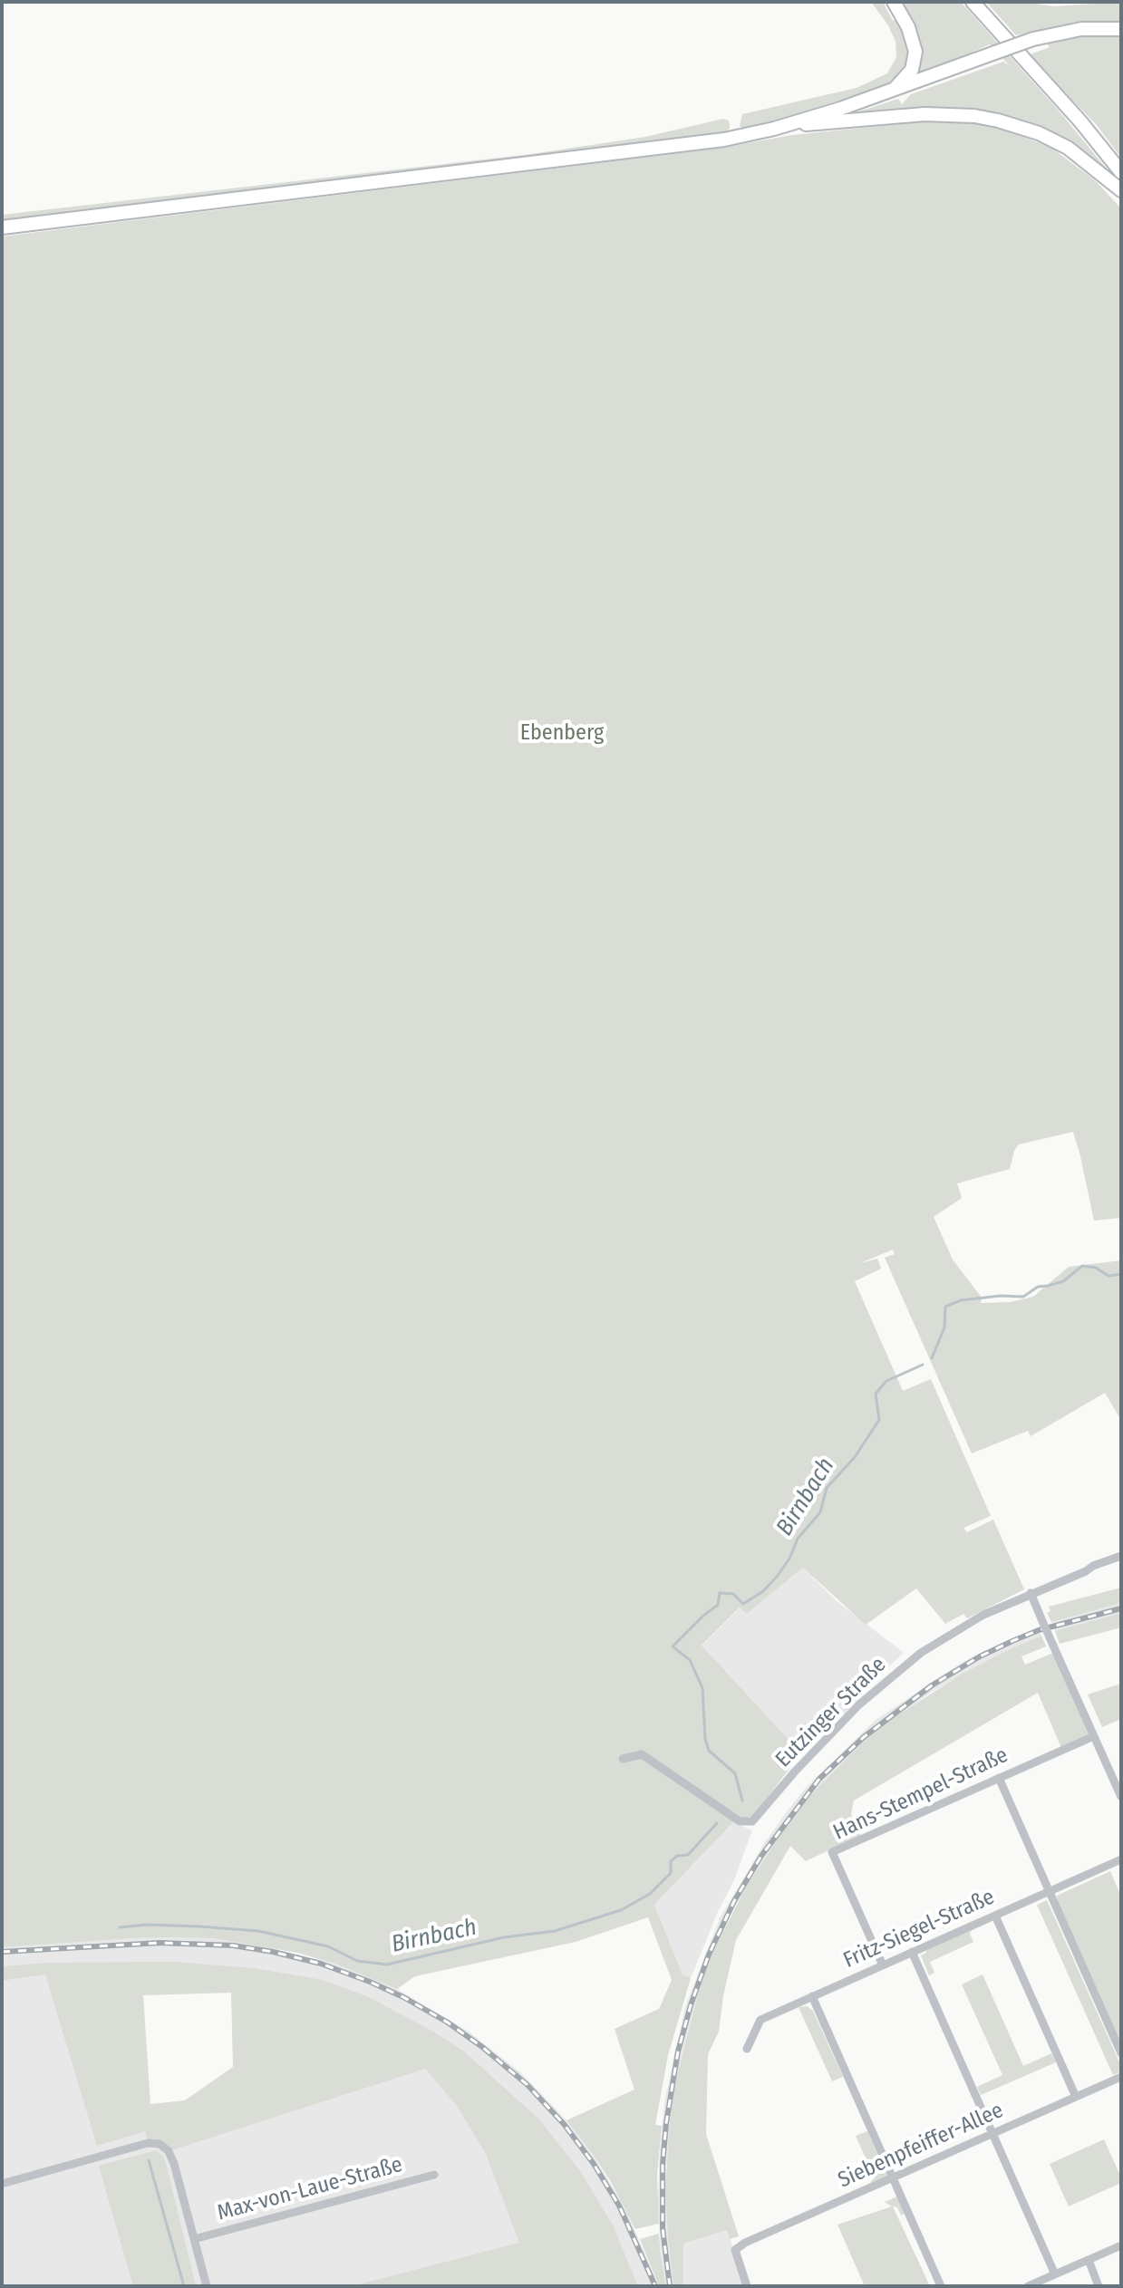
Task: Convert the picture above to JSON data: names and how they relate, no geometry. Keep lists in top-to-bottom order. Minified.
{"streets":{"street":["Eutzinger Straße","Hans-Stempel-Straße","Fritz-Siegel-Straße","Siebenpfeiffer-Allee","Max-von-Laue-Straße"]},"crossings":[["Hans-Stempel-Straße","Fritz-Siegel-Straße"]],"water":["Birnbach"],"parks":["Ebenberg"]}
